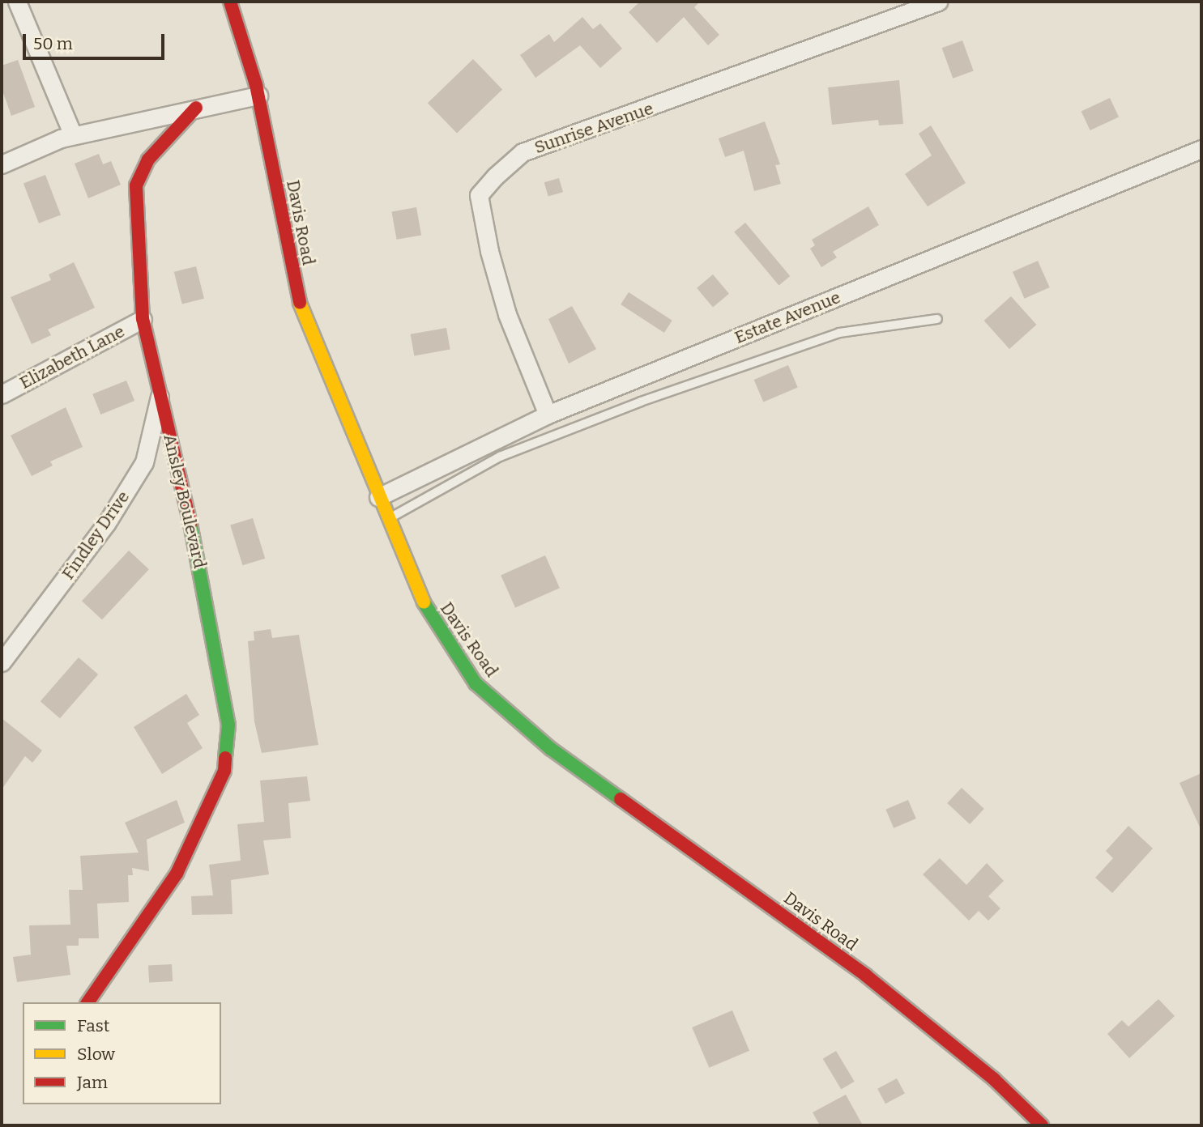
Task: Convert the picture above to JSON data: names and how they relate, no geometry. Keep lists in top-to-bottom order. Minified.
{"streets":{"street":["Sunrise Avenue","Davis Road","Estate Avenue","Elizabeth Lane","Ansley Boulevard","Findley Drive"]},"crossings":[["Sunrise Avenue","Estate Avenue"],["Davis Road","Estate Avenue"],["Elizabeth Lane","Ansley Boulevard"],["Ansley Boulevard","Findley Drive"]],"legend":["Fast","Slow","Jam"],"scale_bar":"50 m"}
